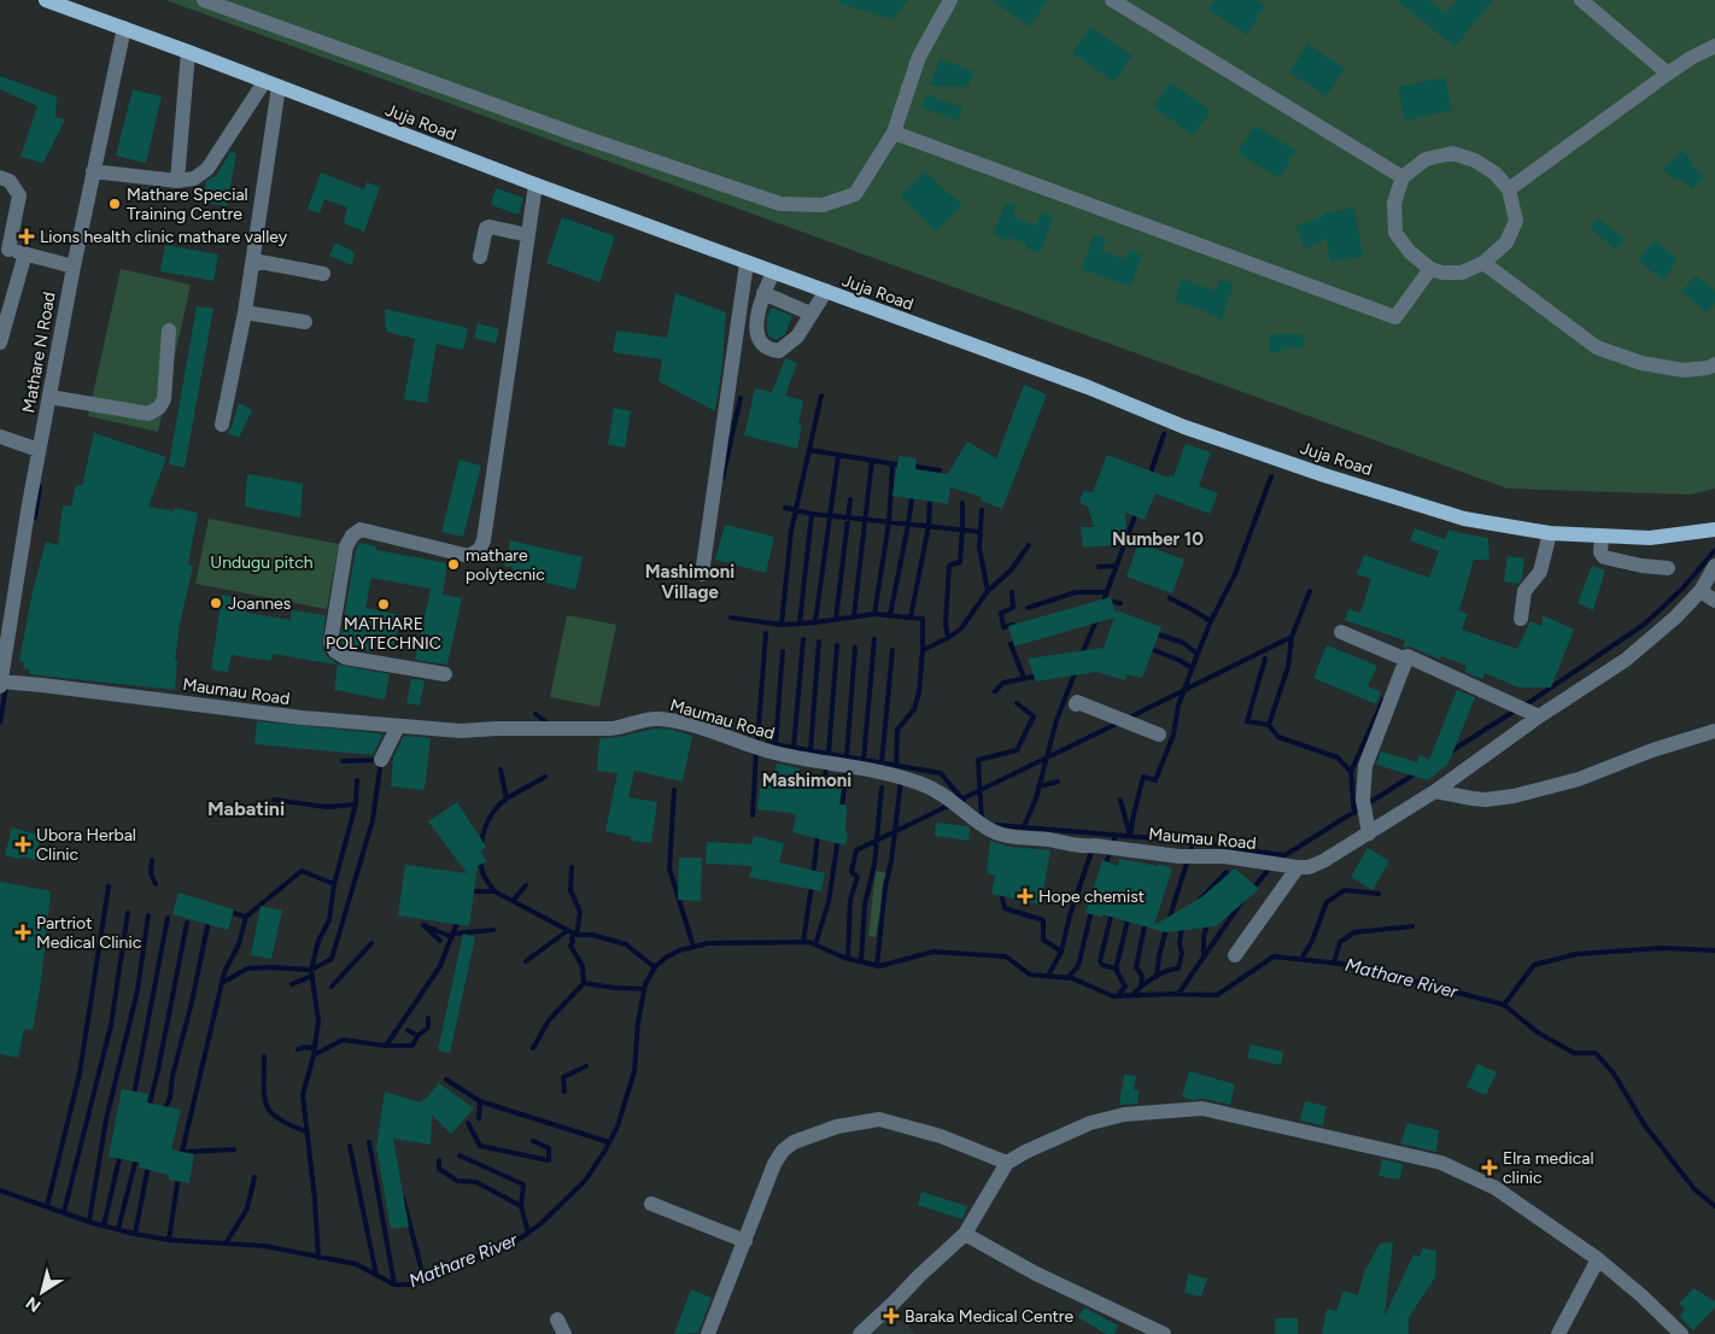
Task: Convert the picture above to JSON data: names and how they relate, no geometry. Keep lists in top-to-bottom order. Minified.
{"streets":{"main road":["Juja Road"],"street":["Mathare N Road","Maumau Road"]},"crossings":[["Juja Road","Mathare N Road"],["Mathare N Road","Maumau Road"]],"districts":["Number 10","Mashimoni Village","Mashimoni","Mabatini"],"water":["Mathare River"],"parks":["Undugu pitch"],"places":{"other":["Mathare Special Training Centre","mathare polytecnic","Joannes","MATHARE POLYTECHNIC"],"health":["Lions health clinic mathare valley","Ubora Herbal Clinic","Hope chemist","Partriot Medical Clinic","Elra medical clinic","Baraka Medical Centre"]},"north":"bottom left"}
